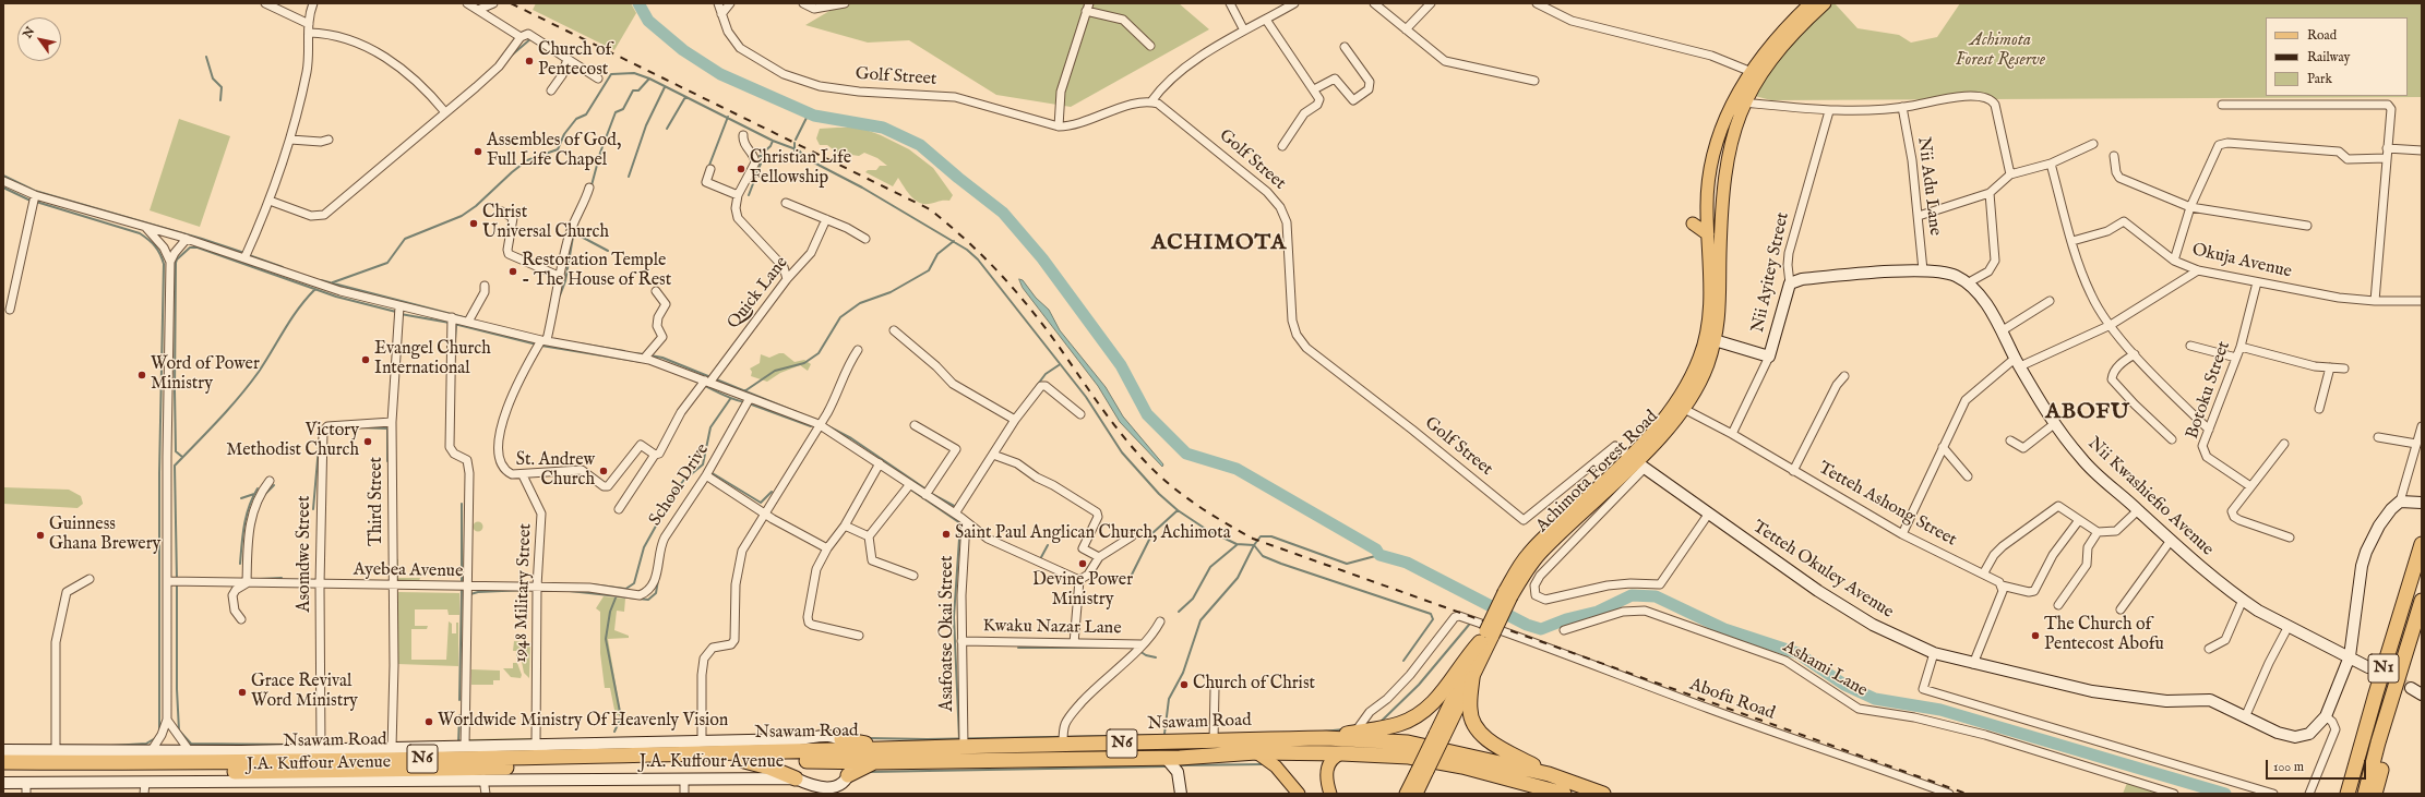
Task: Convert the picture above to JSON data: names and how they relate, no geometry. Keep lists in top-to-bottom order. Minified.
{"streets":{"highway":["N1","Nsawam Road","N6"],"main road":["Achimota Forest Road"],"street":["Golf Street","Nii Adu Lane","Okuja Avenue","Nii Ayitey Street","Quick Lane","Botoku Street","School Drive","Nii Kwashiefio Avenue","Third Street","Tetteh Ashong Street","Asomdwe Street","Tetteh Okuley Avenue","Ayebea Avenue","1948 Military Street","Kwaku Nazar Lane","Asafoatse Okai Street","Ashami Lane","Abofu Road","J.A. Kuffour Avenue"]},"crossings":[["Golf Street","Achimota Forest Road"],["Golf Street","Tetteh Okuley Avenue"],["Okuja Avenue","Botoku Street"],["Nii Ayitey Street","Tetteh Ashong Street"],["Achimota Forest Road","Tetteh Ashong Street"],["Achimota Forest Road","Tetteh Okuley Avenue"],["School Drive","Ayebea Avenue"],["Nii Kwashiefio Avenue","Tetteh Okuley Avenue"],["Third Street","Asomdwe Street"],["Third Street","Ayebea Avenue"],["Third Street","J.A. Kuffour Avenue"],["Asomdwe Street","Ayebea Avenue"],["Asomdwe Street","J.A. Kuffour Avenue"],["Ayebea Avenue","1948 Military Street"],["1948 Military Street","J.A. Kuffour Avenue"],["Kwaku Nazar Lane","Asafoatse Okai Street"],["Asafoatse Okai Street","Nsawam Road"],["Nsawam Road","J.A. Kuffour Avenue"]],"districts":["ACHIMOTA","ABOFU"],"parks":["Achimota Forest Reserve"],"places":["Church of Pentecost","Assembles of God, Full Life Chapel","Christian Life Fellowship","Christ Universal Church","Restoration Temple - The House of Rest","Evangel Church International","Word of Power Ministry","Victory Methodist Church","St. Andrew Church","Saint Paul Anglican Church, Achimota","Guinness Ghana Brewery","Devine Power Ministry","The Church of Pentecost Abofu","Church of Christ","Grace Revival Word Ministry","Worldwide Ministry Of Heavenly Vision"],"legend":["Road","Railway","Park"],"scale_bar":"100 m","north":"top left"}
